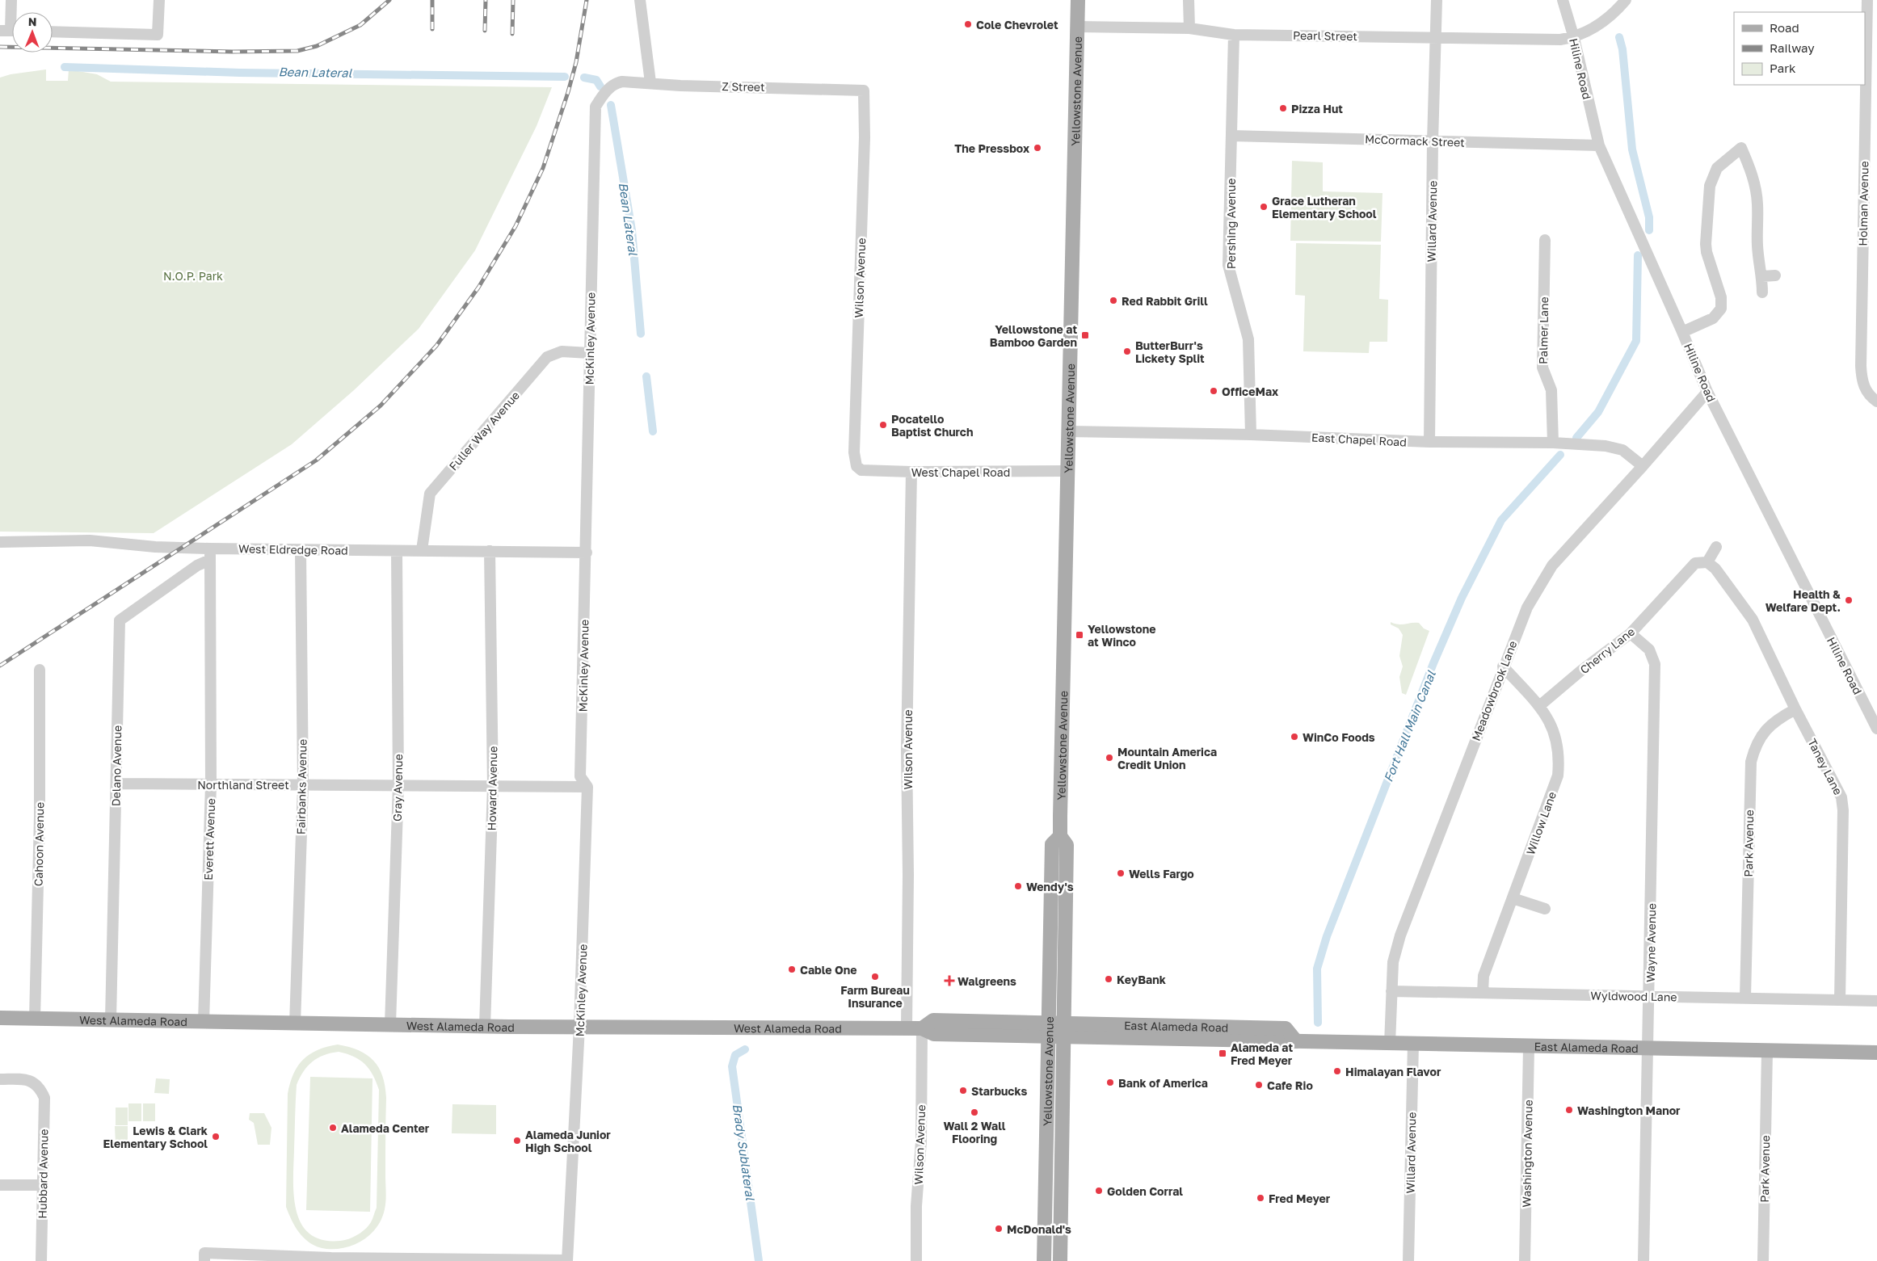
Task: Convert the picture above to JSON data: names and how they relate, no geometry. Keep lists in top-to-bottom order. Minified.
{"streets":{"main road":["Yellowstone Avenue","West Alameda Road","East Alameda Road"],"street":["Pearl Street","Hiline Road","Z Street","McCormack Street","Holman Avenue","Willard Avenue","Pershing Avenue","Wilson Avenue","Palmer Lane","McKinley Avenue","Fuller Way Avenue","East Chapel Road","West Chapel Road","West Eldredge Road","Cherry Lane","Meadowbrook Lane","Delano Avenue","Taney Lane","Northland Street","Fairbanks Avenue","Gray Avenue","Howard Avenue","Willow Lane","Everett Avenue","Park Avenue","Cahoon Avenue","Wayne Avenue","Wyldwood Lane","Washington Avenue","Hubbard Avenue"]},"crossings":[["Pearl Street","Hiline Road"],["Pearl Street","Yellowstone Avenue"],["Pearl Street","Willard Avenue"],["Pearl Street","Pershing Avenue"],["Hiline Road","McCormack Street"],["Hiline Road","Meadowbrook Lane"],["Z Street","Wilson Avenue"],["Z Street","McKinley Avenue"],["Yellowstone Avenue","East Chapel Road"],["Yellowstone Avenue","West Chapel Road"],["Yellowstone Avenue","West Alameda Road"],["Yellowstone Avenue","East Alameda Road"],["McCormack Street","Willard Avenue"],["McCormack Street","Pershing Avenue"],["Willard Avenue","East Chapel Road"],["Willard Avenue","East Alameda Road"],["Pershing Avenue","East Chapel Road"],["Wilson Avenue","West Chapel Road"],["Wilson Avenue","West Alameda Road"],["Palmer Lane","East Chapel Road"],["McKinley Avenue","Fuller Way Avenue"],["McKinley Avenue","West Eldredge Road"],["McKinley Avenue","Northland Street"],["McKinley Avenue","West Alameda Road"],["Fuller Way Avenue","West Eldredge Road"],["East Chapel Road","Meadowbrook Lane"],["West Eldredge Road","Fairbanks Avenue"],["West Eldredge Road","Gray Avenue"],["West Eldredge Road","Howard Avenue"],["West Eldredge Road","Everett Avenue"],["Cherry Lane","Taney Lane"],["Cherry Lane","Willow Lane"],["Cherry Lane","Wayne Avenue"],["Meadowbrook Lane","Willow Lane"],["Meadowbrook Lane","Wyldwood Lane"],["Meadowbrook Lane","East Alameda Road"],["Delano Avenue","Northland Street"],["Delano Avenue","Everett Avenue"],["Delano Avenue","West Alameda Road"],["Taney Lane","Park Avenue"],["Taney Lane","Wyldwood Lane"],["Northland Street","Fairbanks Avenue"],["Northland Street","Gray Avenue"],["Northland Street","Howard Avenue"],["Northland Street","Everett Avenue"],["Fairbanks Avenue","West Alameda Road"],["Gray Avenue","West Alameda Road"],["Howard Avenue","West Alameda Road"],["Willow Lane","Wyldwood Lane"],["Everett Avenue","West Alameda Road"],["Park Avenue","Wyldwood Lane"],["Park Avenue","East Alameda Road"],["Cahoon Avenue","West Alameda Road"],["Wayne Avenue","Wyldwood Lane"],["Wayne Avenue","East Alameda Road"],["West Alameda Road","East Alameda Road"],["East Alameda Road","Washington Avenue"]],"water":["Bean Lateral","Fort Hall Main Canal","Brady Sublateral"],"parks":["N.O.P. Park"],"places":{"other":["Cole Chevrolet","Pizza Hut","The Pressbox","Grace Lutheran Elementary School","Red Rabbit Grill","ButterBurr's Lickety Split","OfficeMax","Pocatello Baptist Church","Health & Welfare Dept.","WinCo Foods","Mountain America Credit Union","Wells Fargo","Wendy's","Cable One","Farm Bureau Insurance","KeyBank","Himalayan Flavor","Bank of America","Cafe Rio","Starbucks","Washington Manor","Wall 2 Wall Flooring","Alameda Center","Lewis & Clark Elementary School","Alameda Junior High School","Golden Corral","Fred Meyer","McDonald's"],"transit":["Yellowstone at Bamboo Garden","Yellowstone at Winco","Alameda at Fred Meyer"],"health":["Walgreens"]},"legend":["Road","Railway","Park"],"north":"top"}
